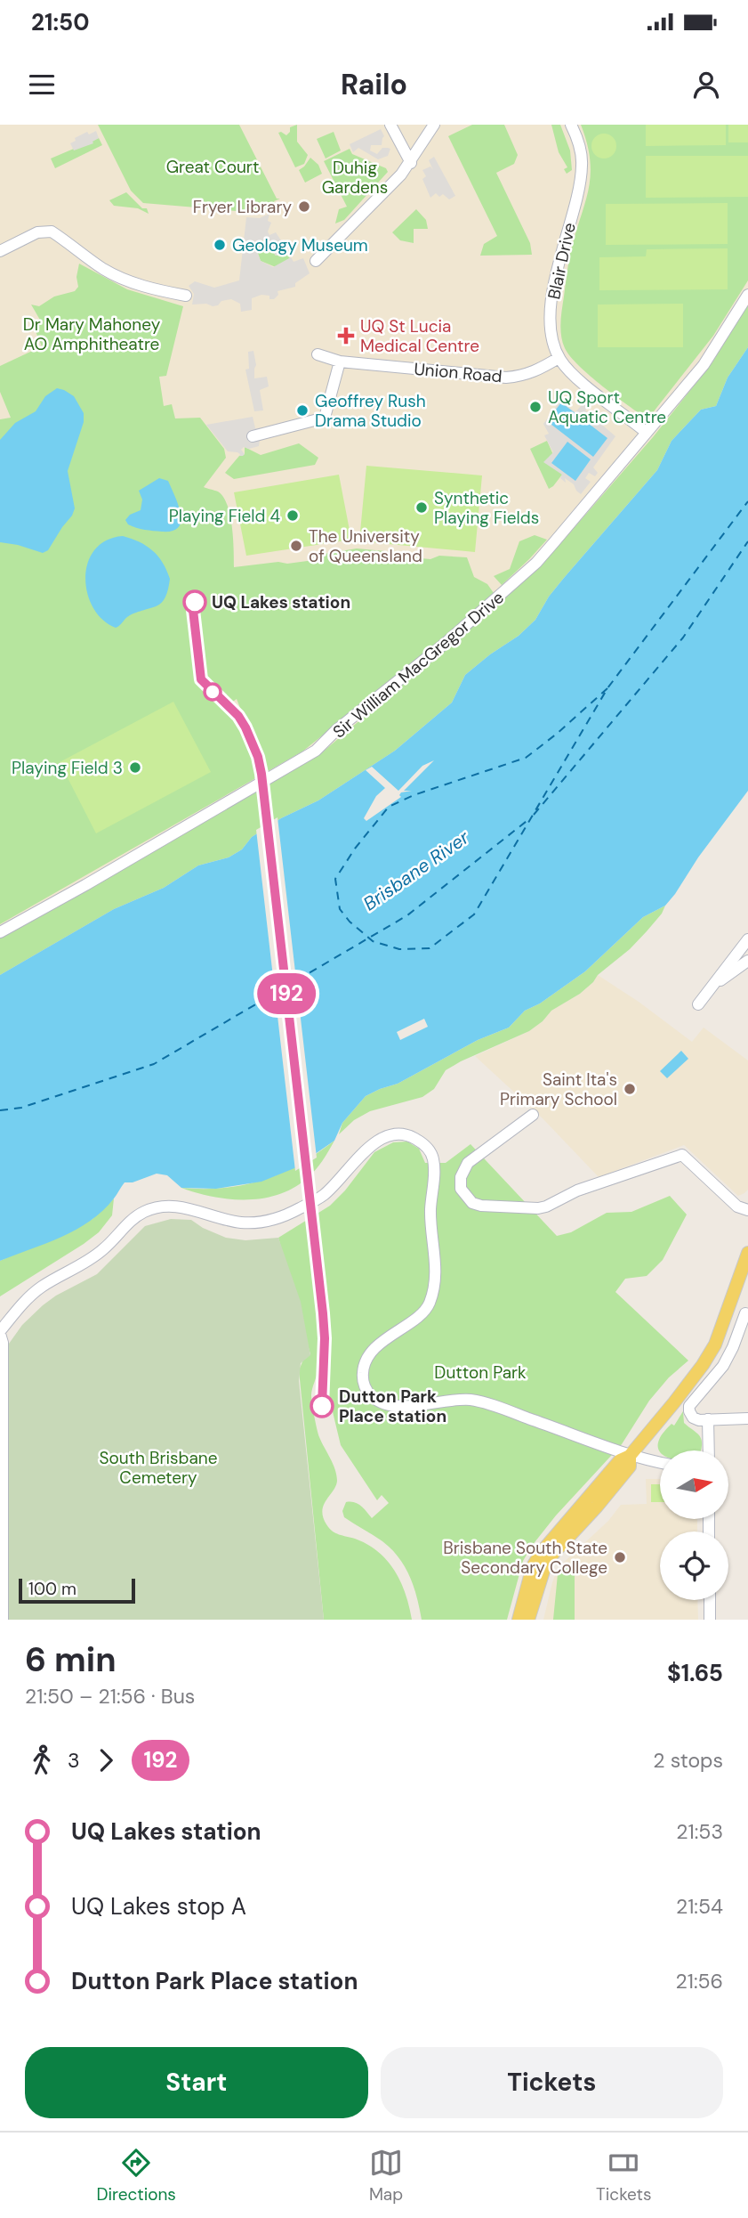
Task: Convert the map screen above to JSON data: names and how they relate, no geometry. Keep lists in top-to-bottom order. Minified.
{"streets":{"street":["Blair Drive","Union Road","Sir William MacGregor Drive"]},"crossings":[["Blair Drive","Union Road"]],"water":["Brisbane River"],"parks":["Great Court","Duhig Gardens","Dr Mary Mahoney AO Amphitheatre","Dutton Park","South Brisbane Cemetery"],"places":{"other":["Fryer Library","Geology Museum","UQ Sport Aquatic Centre","Geoffrey Rush Drama Studio","Synthetic Playing Fields","Playing Field 4","The University of Queensland","UQ Lakes station","Playing Field 3","Saint Ita's Primary School","Dutton Park Place station","Brisbane South State Secondary College"],"health":["UQ St Lucia Medical Centre"]},"lines":["bus line 192"],"scale_bar":"100 m","north":"right","page":{"status":"21:50","header":"Railo","on_map":"192","scale":"100 m","heading":["6 min","21:50 – 21:56 · Bus","$1.65"],"legs":["3","192","2 stops"],"list":[{"name":"UQ Lakes station","value":"21:53"},{"name":"UQ Lakes stop A","value":"21:54"},{"name":"Dutton Park Place station","value":"21:56"}],"buttons":["Start","Tickets"],"tabs":["Directions","Map","Tickets"]}}
